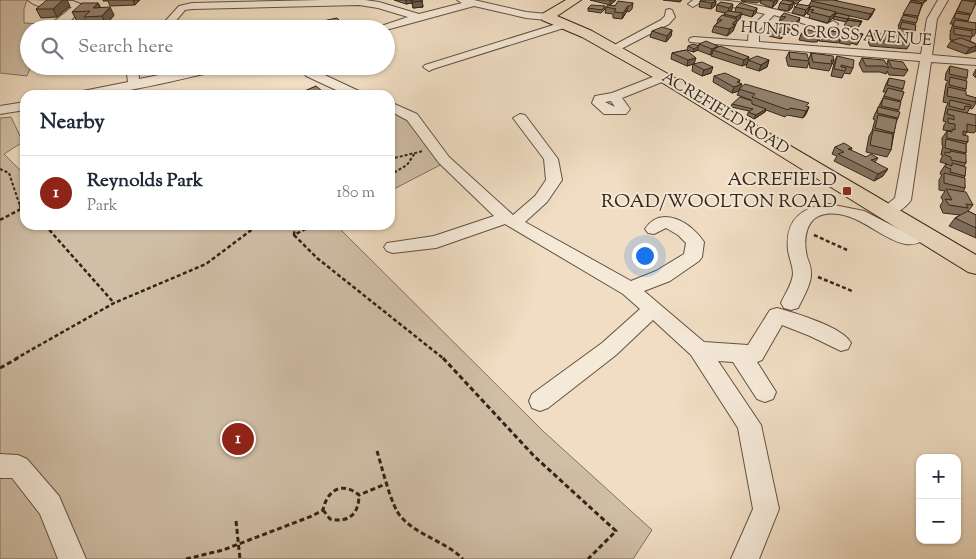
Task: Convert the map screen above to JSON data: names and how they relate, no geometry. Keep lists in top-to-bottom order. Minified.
{"streets":{"main road":["ACREFIELD ROAD"],"street":["HUNTS CROSS AVENUE"]},"places":{"transit":["ACREFIELD ROAD/WOOLTON ROAD"]},"page":{"search":"Search here","heading":"Nearby","list":[{"mark":"1","name":"Reynolds Park","note":"Park","value":"180 m"}],"pins":"1","map_buttons":["+","−"]}}
